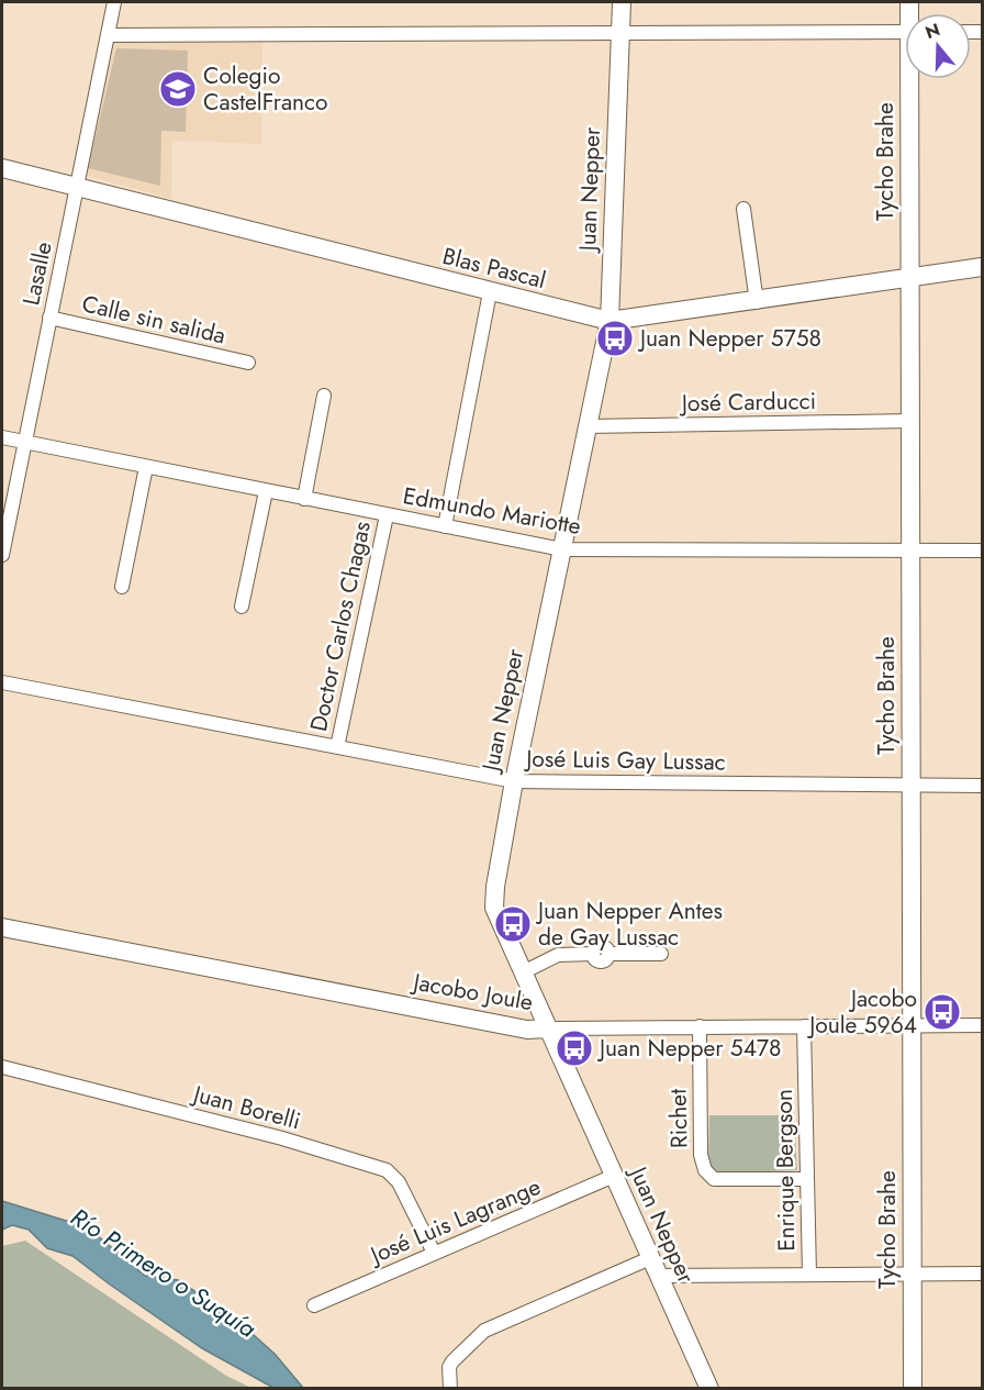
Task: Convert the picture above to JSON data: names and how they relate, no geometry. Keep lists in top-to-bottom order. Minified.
{"streets":{"main road":["Tycho Brahe","Juan Nepper","Blas Pascal","Jacobo Joule"],"street":["Lasalle","Calle sin salida","José Carducci","Edmundo Mariotte","Doctor Carlos Chagas","José Luis Gay Lussac","Juan Borelli","Richet","Enrique Bergson","José Luis Lagrange"]},"crossings":[["Tycho Brahe","Blas Pascal"],["Tycho Brahe","José Carducci"],["Tycho Brahe","Edmundo Mariotte"],["Tycho Brahe","José Luis Gay Lussac"],["Tycho Brahe","Jacobo Joule"],["Juan Nepper","Blas Pascal"],["Juan Nepper","José Carducci"],["Juan Nepper","Edmundo Mariotte"],["Juan Nepper","José Luis Gay Lussac"],["Juan Nepper","Jacobo Joule"],["Juan Nepper","José Luis Lagrange"],["Blas Pascal","Lasalle"],["Lasalle","Calle sin salida"],["Lasalle","Edmundo Mariotte"],["Edmundo Mariotte","Doctor Carlos Chagas"],["Doctor Carlos Chagas","José Luis Gay Lussac"],["Jacobo Joule","Richet"],["Jacobo Joule","Enrique Bergson"],["Juan Borelli","José Luis Lagrange"],["Richet","Enrique Bergson"]],"water":["Río Primero o Suquía"],"places":{"school or university":["Colegio CastelFranco"],"bus stop":["Juan Nepper 5758","Juan Nepper Antes de Gay Lussac","Jacobo Joule 5964","Juan Nepper 5478"]},"north":"top"}
